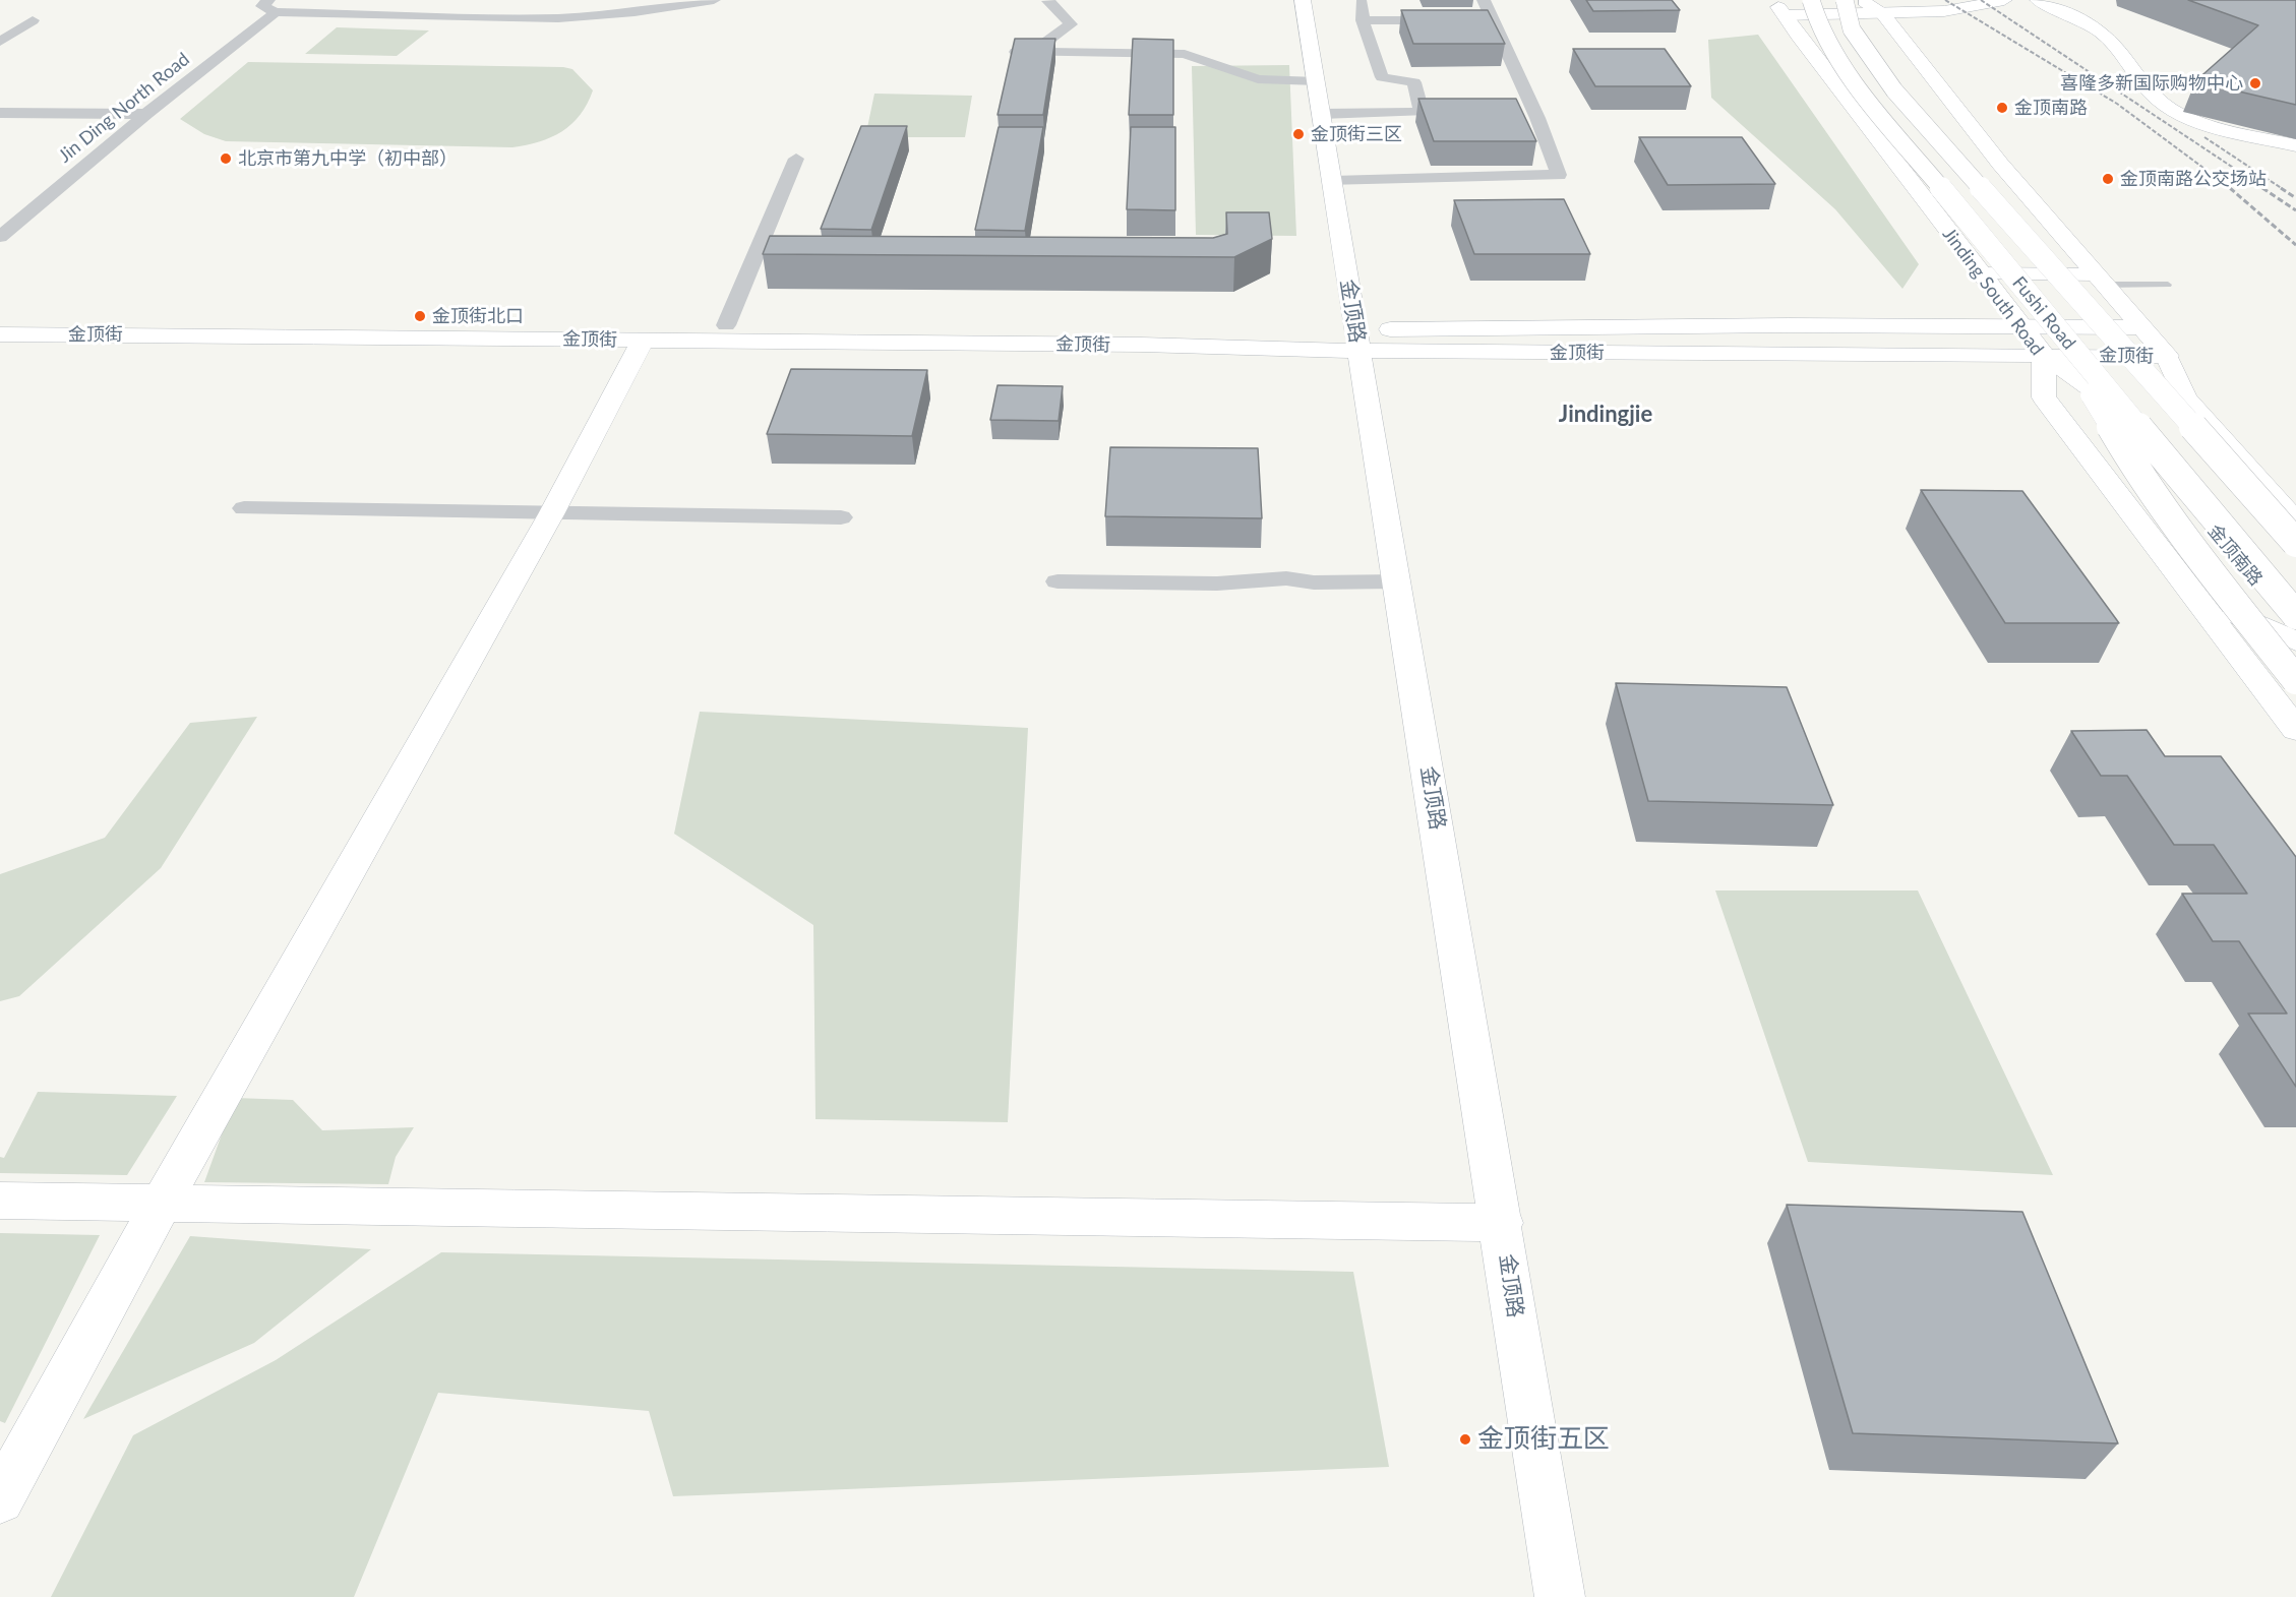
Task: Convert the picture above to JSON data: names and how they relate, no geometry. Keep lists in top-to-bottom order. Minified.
{"streets":{"main road":["Jinding South Road","金顶路","Fushi Road","金顶街","金顶南路"],"street":["Jin Ding North Road"]},"crossings":[["Jinding South Road","Fushi Road"],["Jinding South Road","金顶街"],["Jinding South Road","金顶南路"],["金顶路","金顶街"],["Fushi Road","金顶街"],["Fushi Road","金顶南路"],["金顶街","金顶南路"]],"districts":["Jindingjie"],"places":["喜隆多新国际购物中心","金顶南路","金顶街三区","北京市第九中学（初中部）","金顶南路公交场站","金顶街北口","金顶街五区"]}
